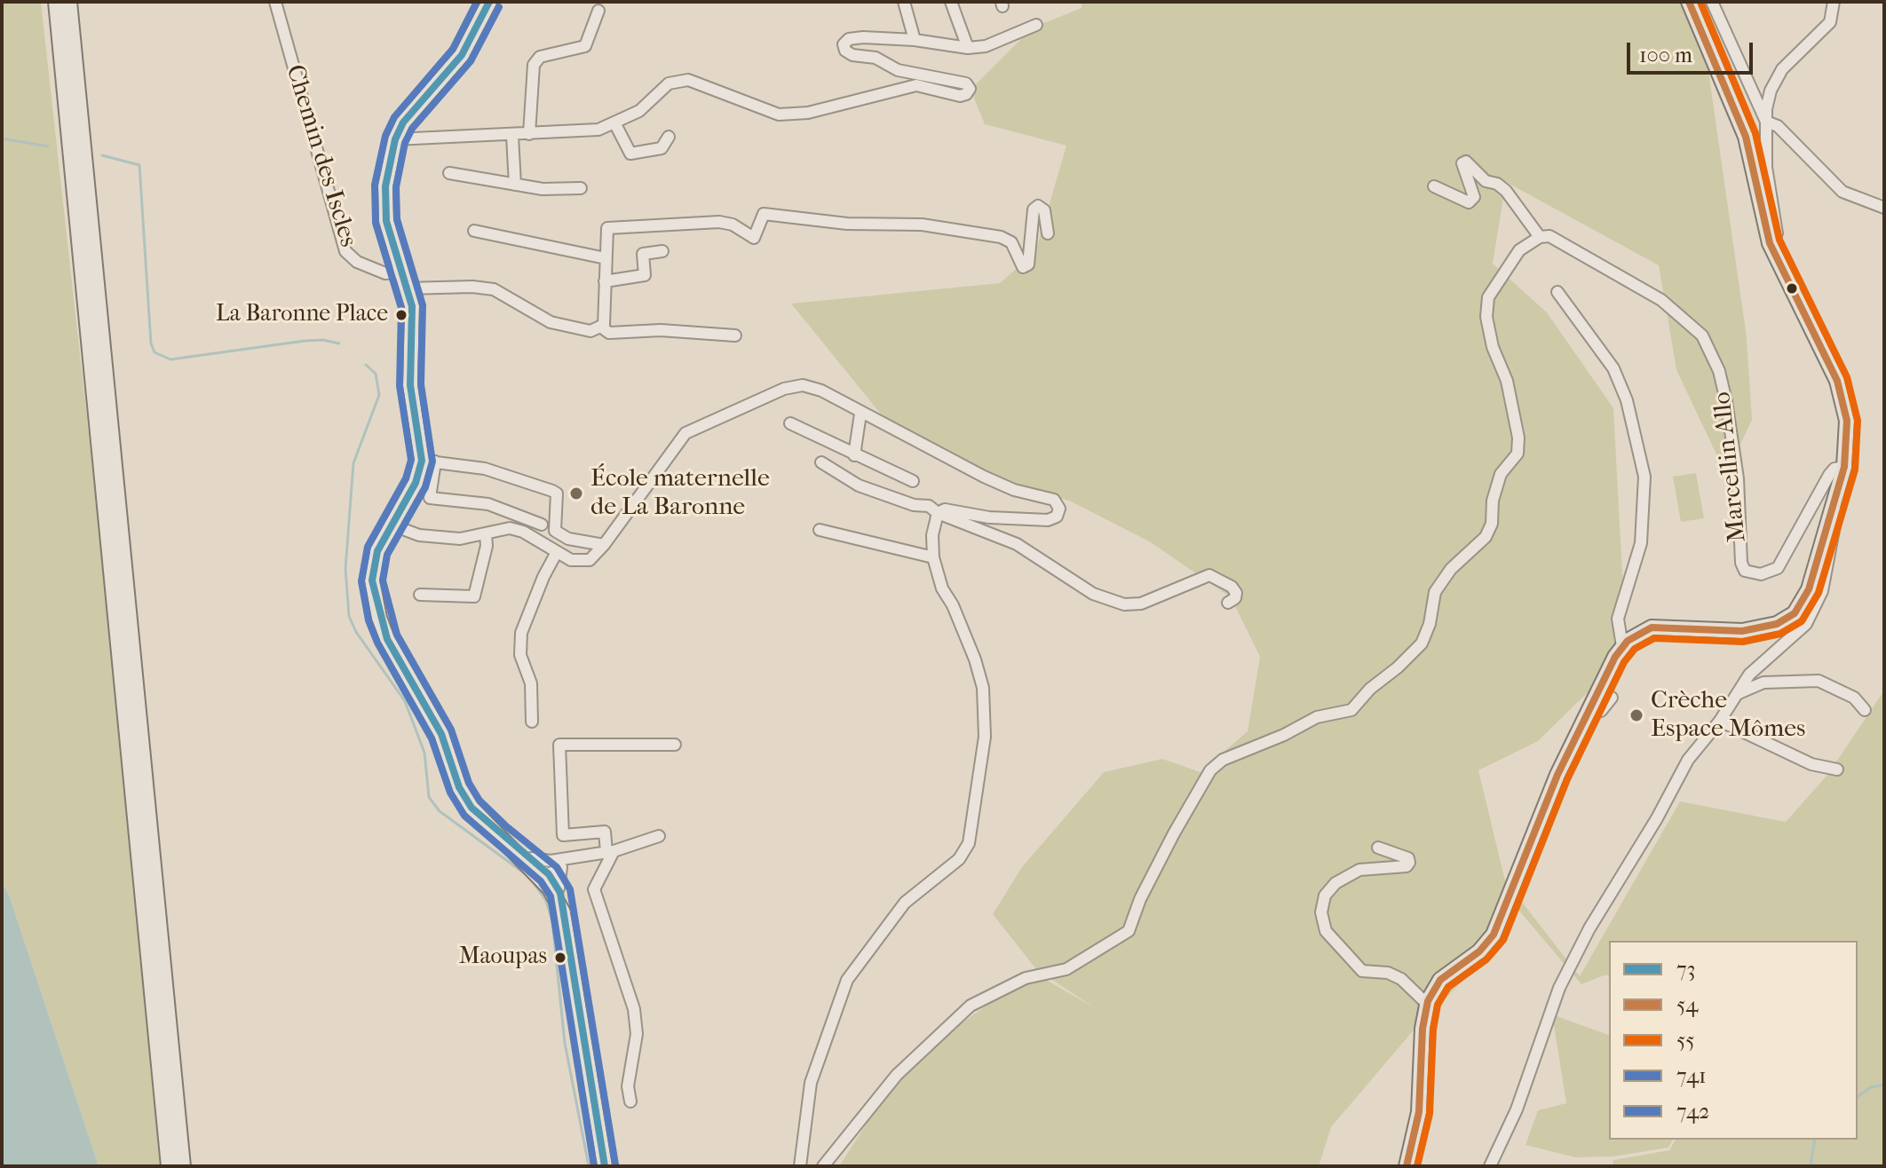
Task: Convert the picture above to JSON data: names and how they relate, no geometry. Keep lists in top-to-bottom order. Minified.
{"streets":{"street":["Chemin des Iscles","Marcellin Allo"]},"places":["La Baronne Place","École maternelle de La Baronne","Crèche Espace Mômes","Maoupas"],"lines":["transit line 73","transit line 54","transit line 55","transit line 741","transit line 742"],"legend":["73","54","55","741","742"],"scale_bar":"100 m"}
